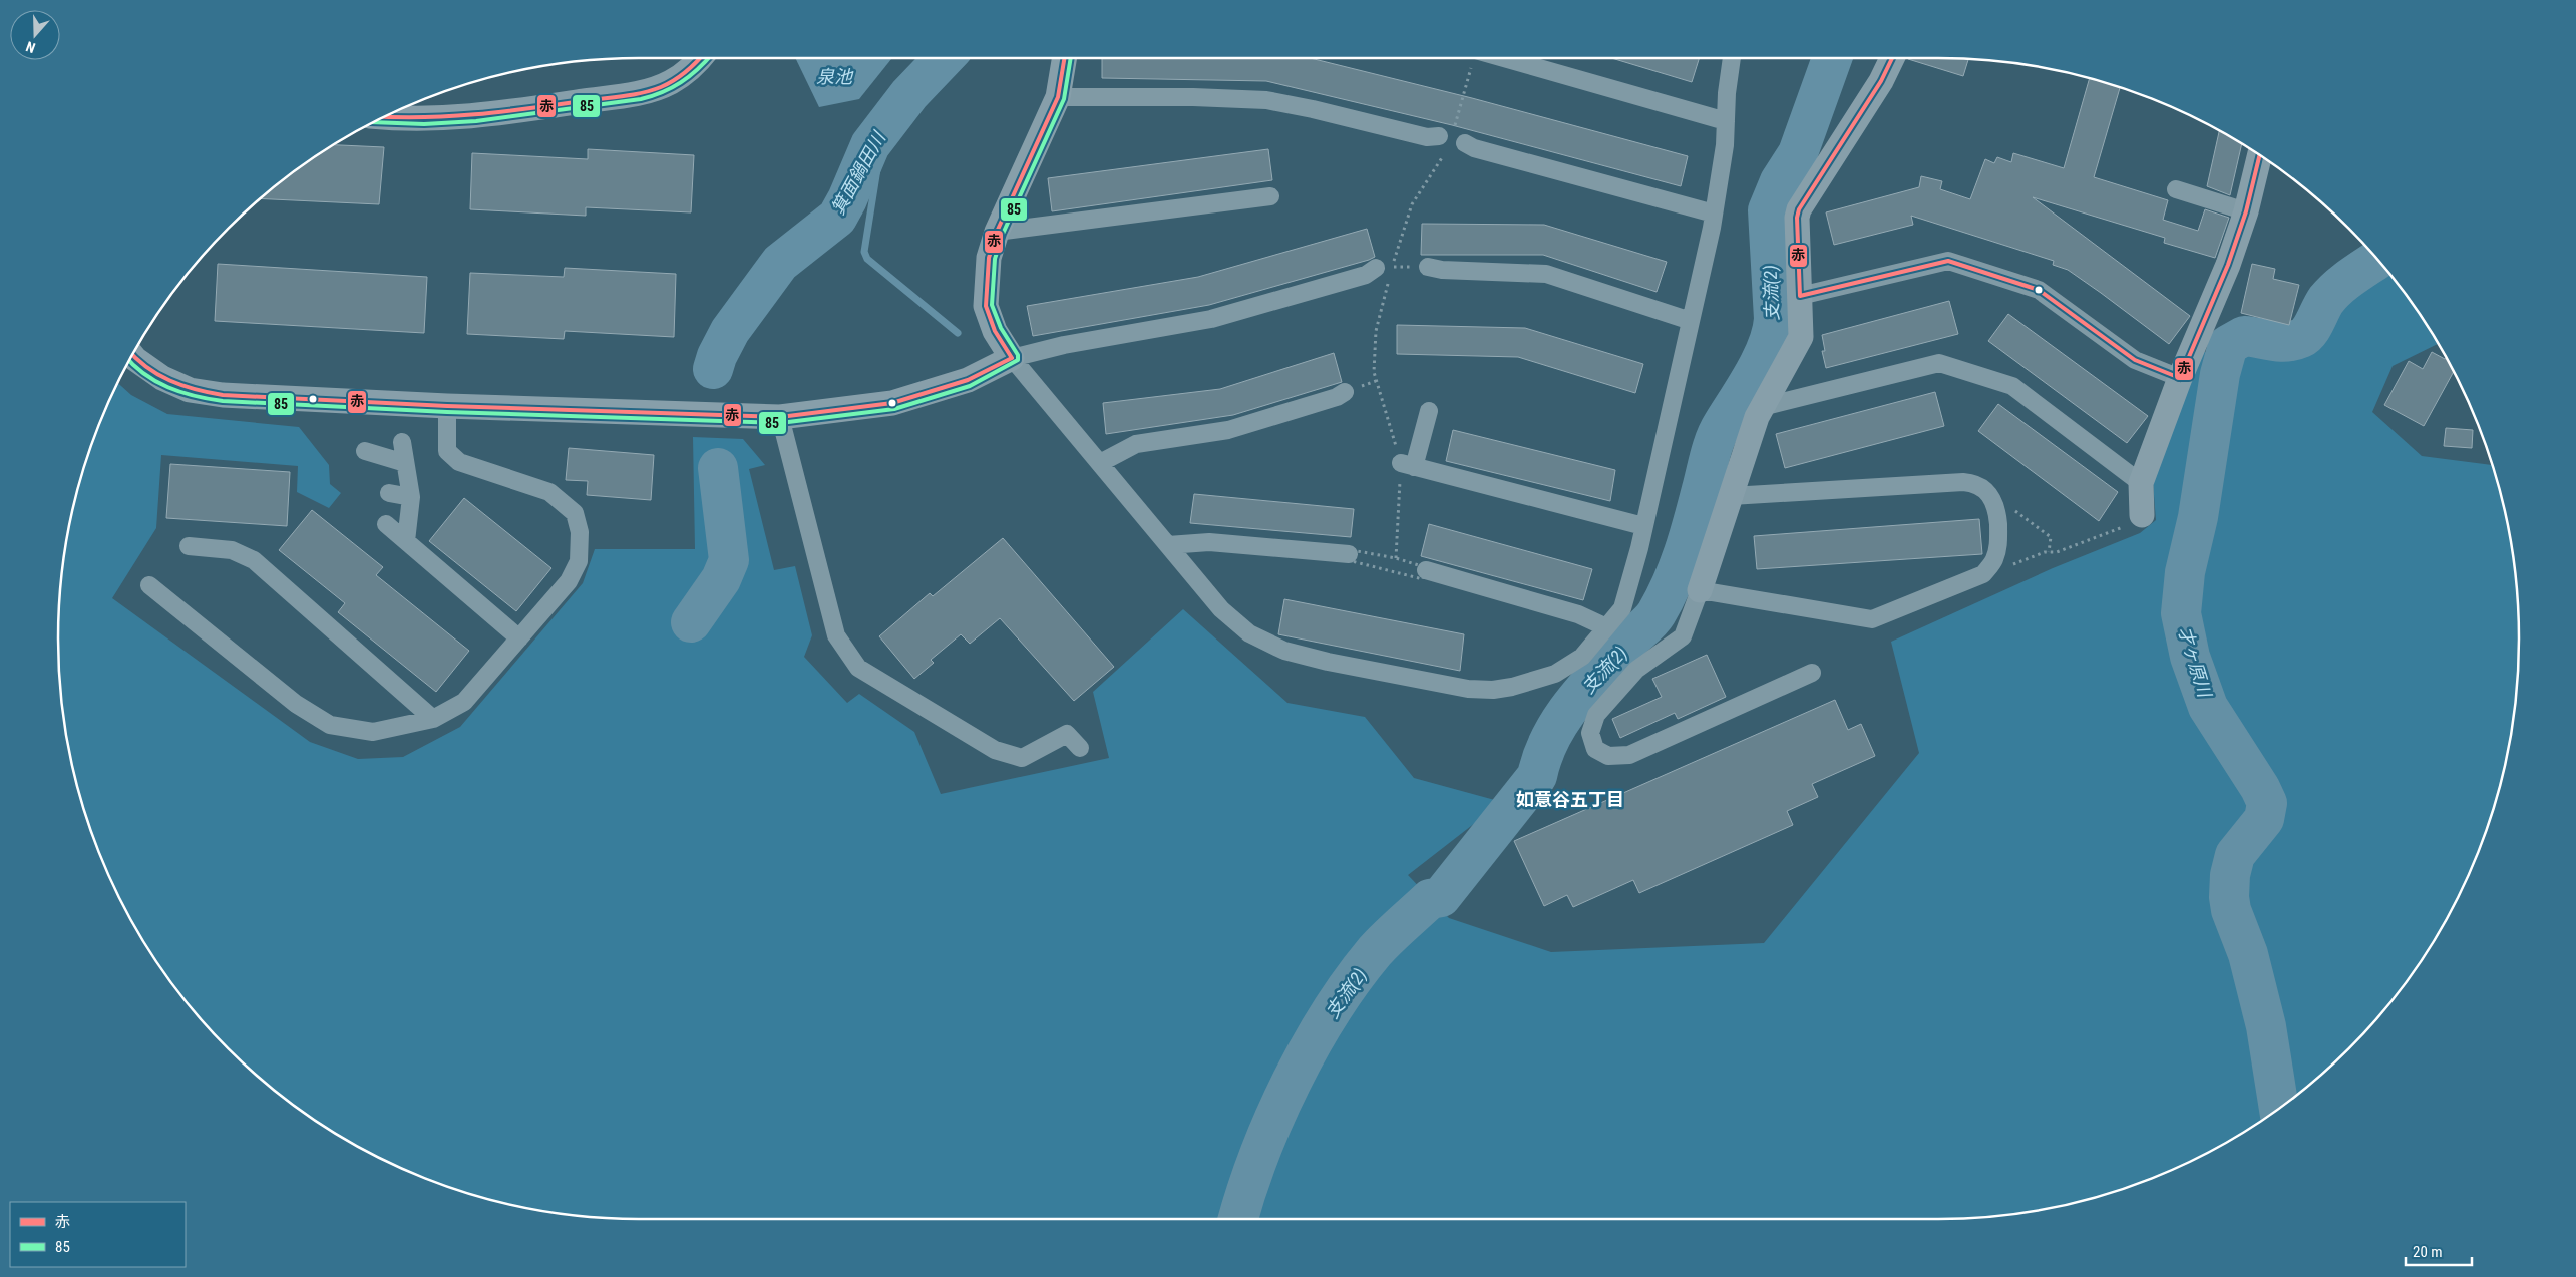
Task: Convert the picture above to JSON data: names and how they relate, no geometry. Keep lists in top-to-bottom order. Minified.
{"districts":["如意谷五丁目"],"water":["泉池","箕面鍋田川","支流(2)","才ヶ原川"],"lines":["transit line 赤","transit line 85"],"legend":["赤","85"],"scale_bar":"20 m","north":"bottom"}
